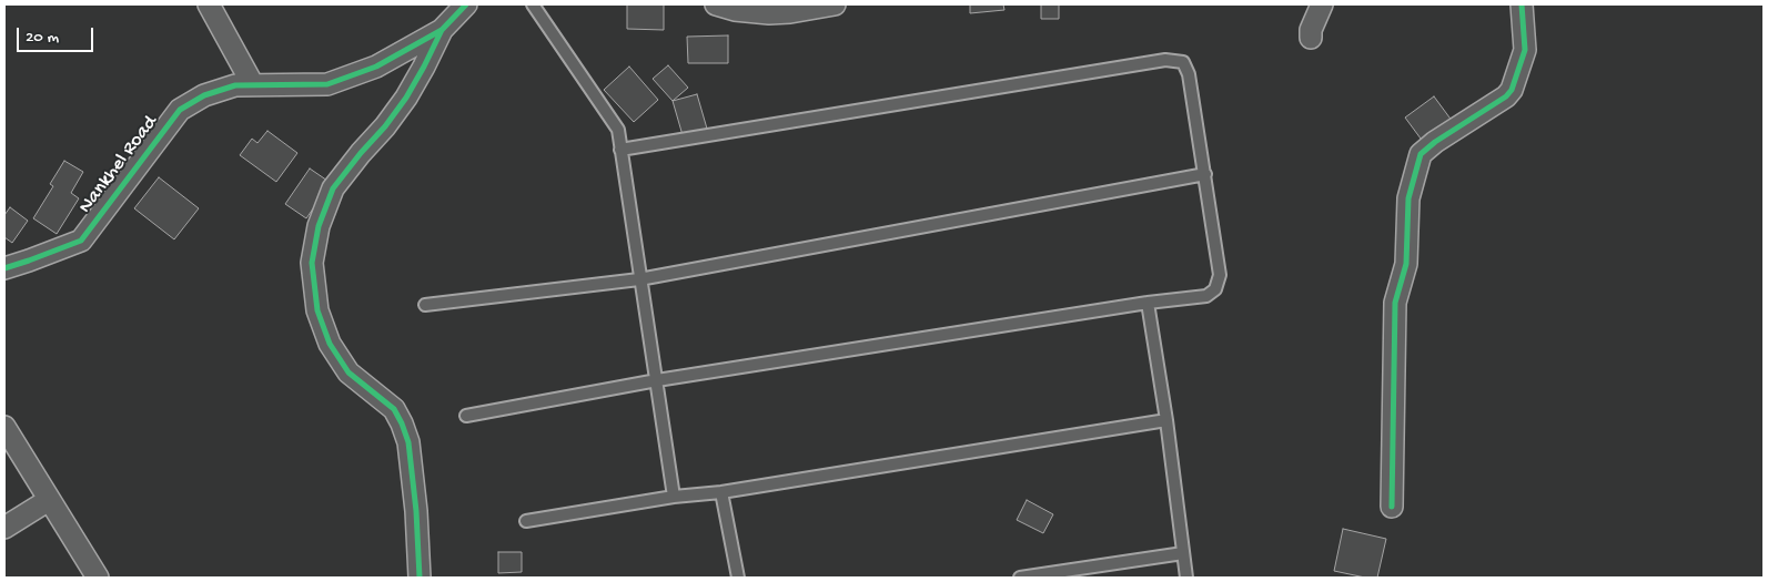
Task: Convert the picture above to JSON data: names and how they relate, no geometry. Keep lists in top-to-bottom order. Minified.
{"streets":{"street":["Nankhel Road"]},"scale_bar":"20 m"}
